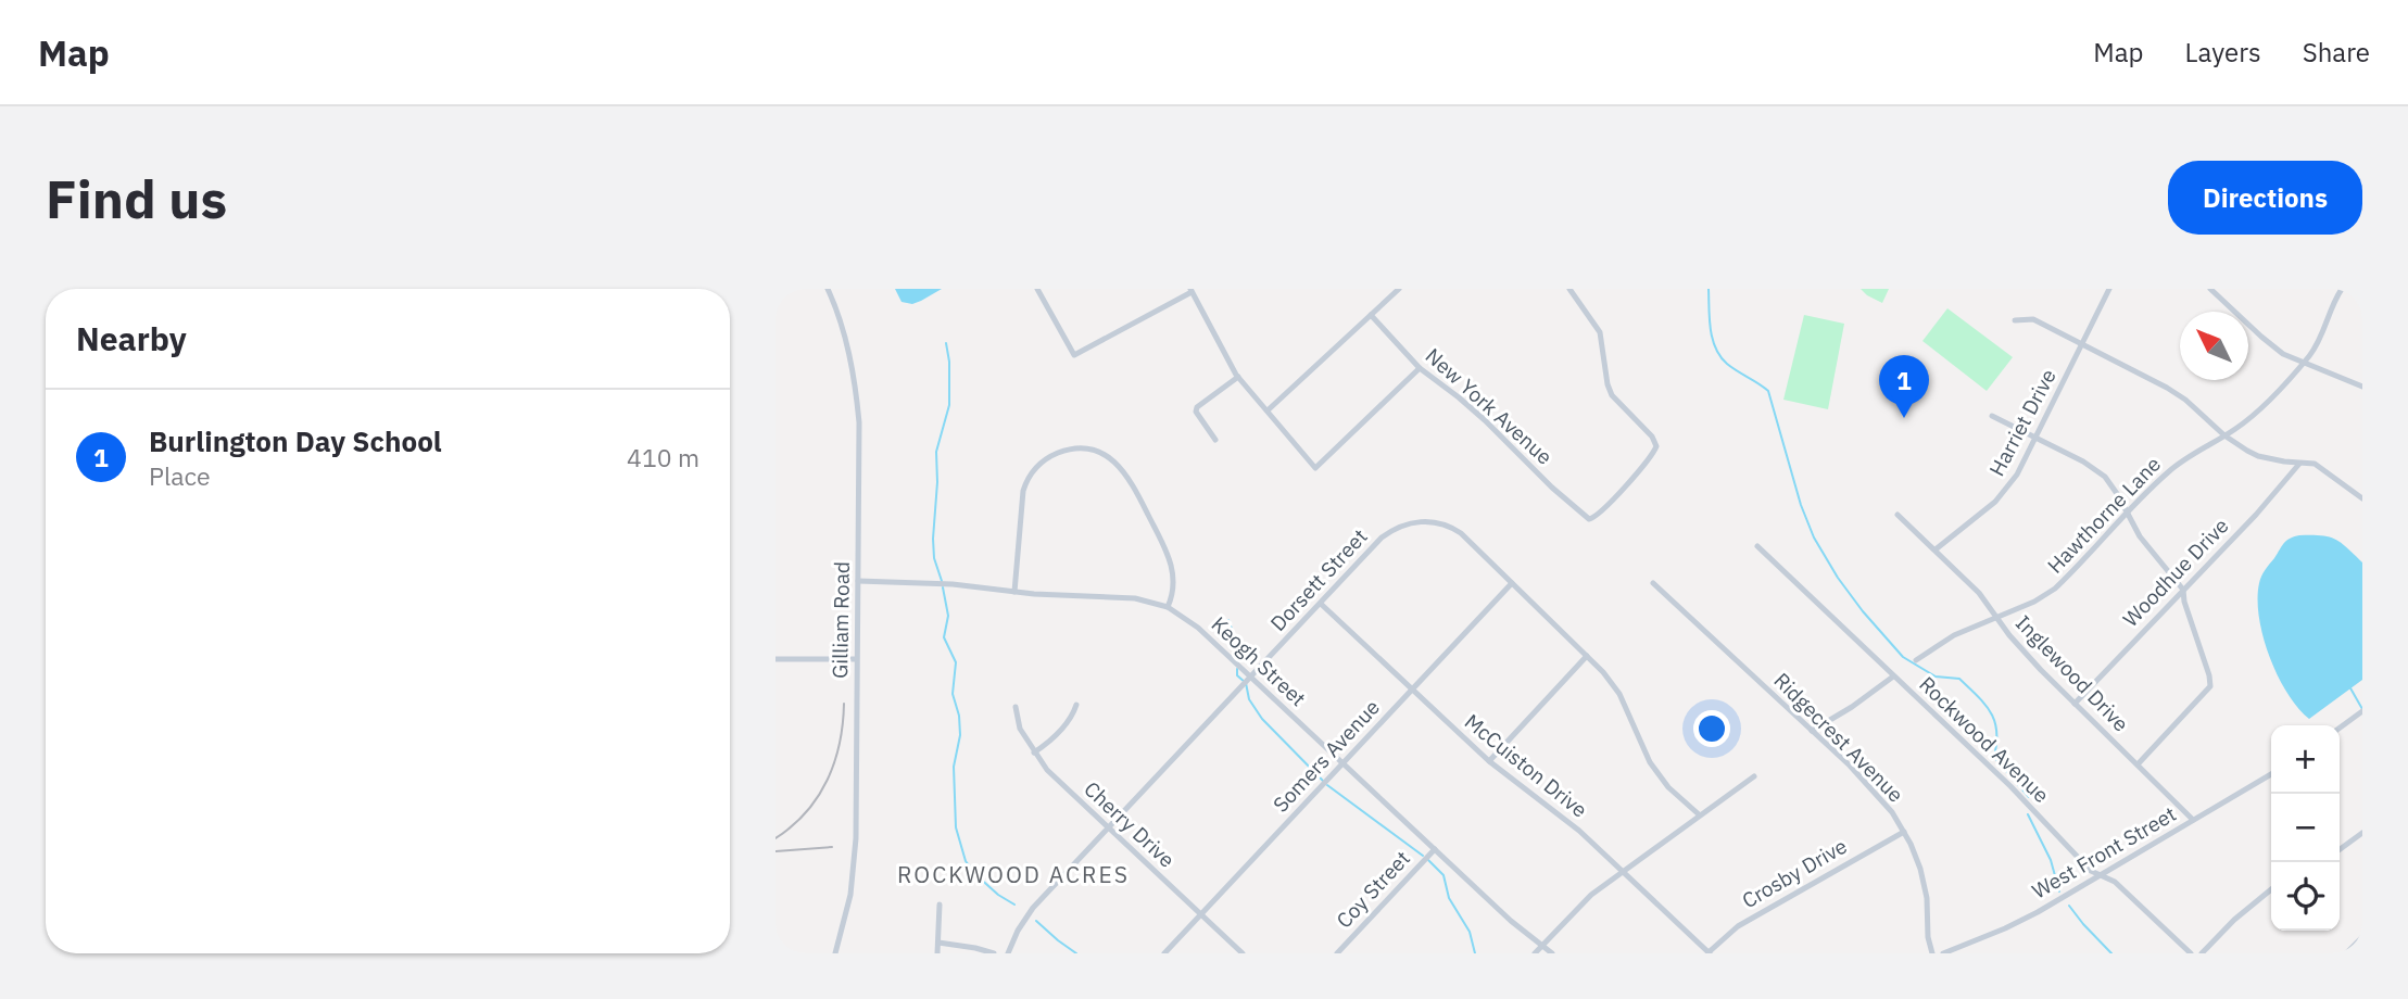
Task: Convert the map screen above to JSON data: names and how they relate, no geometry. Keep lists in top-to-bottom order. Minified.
{"streets":{"street":["New York Avenue","Harriet Drive","Hawthorne Lane","Woodhue Drive","Dorsett Street","Gilliam Road","Keogh Street","Inglewood Drive","Ridgecrest Avenue","Rockwood Avenue","Somers Avenue","McCuiston Drive","Cherry Drive","West Front Street","Crosby Drive","Coy Street"]},"crossings":[["Harriet Drive","Inglewood Drive"],["Hawthorne Lane","Inglewood Drive"],["Woodhue Drive","Inglewood Drive"],["Dorsett Street","Keogh Street"],["Dorsett Street","Somers Avenue"],["Dorsett Street","McCuiston Drive"],["Dorsett Street","Cherry Drive"],["Gilliam Road","Keogh Street"],["Keogh Street","Somers Avenue"],["Keogh Street","Coy Street"],["Inglewood Drive","West Front Street"],["Ridgecrest Avenue","Crosby Drive"],["Rockwood Avenue","West Front Street"],["Somers Avenue","McCuiston Drive"],["Somers Avenue","Cherry Drive"],["McCuiston Drive","Crosby Drive"]],"districts":["ROCKWOOD ACRES"],"north":"top left","page":{"header":"Map","nav":["Map","Layers","Share"],"buttons":"Directions","title":"Find us","heading":"Nearby","pins":"1","list":[{"mark":"1","name":"Burlington Day School","note":"Place","value":"410 m"}],"map_buttons":["+","−"]}}
